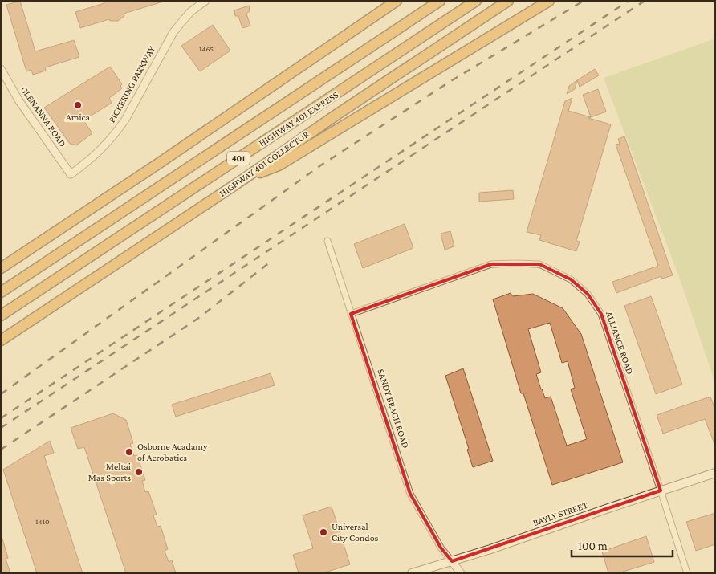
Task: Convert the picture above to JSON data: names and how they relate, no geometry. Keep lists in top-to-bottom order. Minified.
{"streets":{"highway":["HIGHWAY 401 EXPRESS","401","HIGHWAY 401 COLLECTOR"],"main road":["BAYLY STREET"],"street":["PICKERING PARKWAY","GLENANNA ROAD","ALLIANCE ROAD","SANDY BEACH ROAD"]},"crossings":[["PICKERING PARKWAY","GLENANNA ROAD"],["ALLIANCE ROAD","SANDY BEACH ROAD"],["ALLIANCE ROAD","BAYLY STREET"],["SANDY BEACH ROAD","BAYLY STREET"]],"places":["Amica","Osborne Acadamy of Acrobatics","Meltai Mas Sports","Universal City Condos"],"house_numbers":["1465","1410"],"scale_bar":"100 m"}
